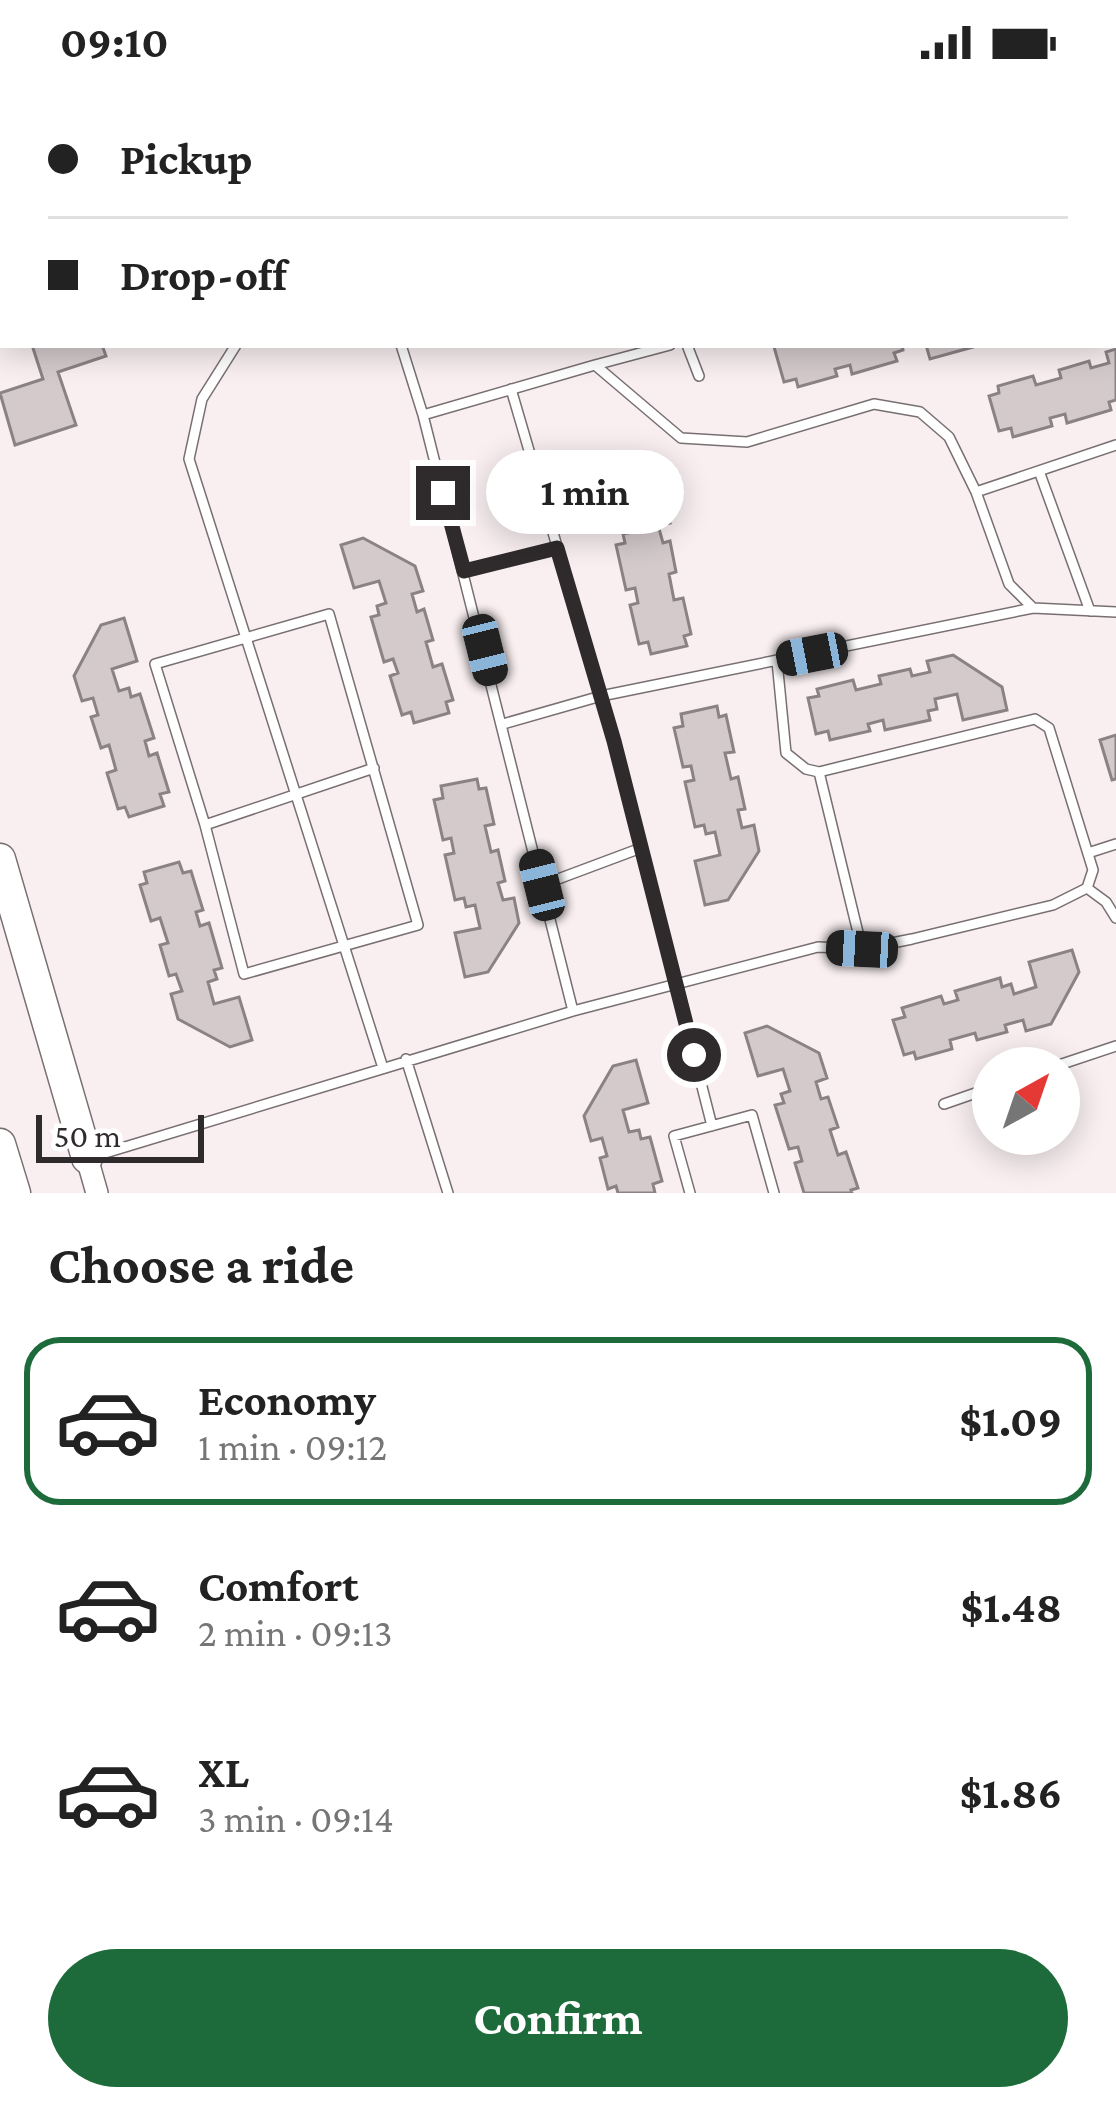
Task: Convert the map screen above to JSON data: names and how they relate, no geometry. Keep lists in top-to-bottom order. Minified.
{"scale_bar":"50 m","north":"top right","page":{"status":"09:10","banner":["Pickup","Drop-off"],"bubble":"1 min","scale":"50 m","heading":"Choose a ride","list":[{"name":"Economy","note":"1 min · 09:12","value":"$1.09"},{"name":"Comfort","note":"2 min · 09:13","value":"$1.48"},{"name":"XL","note":"3 min · 09:14","value":"$1.86"}],"buttons":"Confirm"}}
